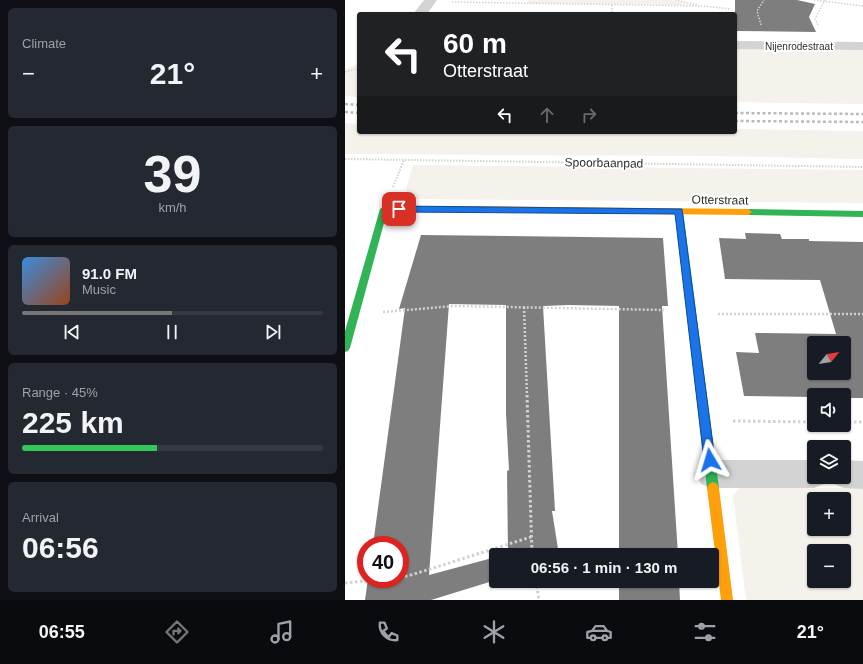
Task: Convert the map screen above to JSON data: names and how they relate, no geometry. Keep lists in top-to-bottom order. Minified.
{"streets":{"street":["Nijenrodestraat","Otterstraat"],"path":["Spoorbaanpad"]},"north":"top right","page":{"tile":["Climate",["39","km/h"],["Range · 45%","225 km"],["Arrival","06:56"]],"turn":["60 m","Otterstraat"],"heat":["−","21°","+"],"song":["91.0 FM","Music"],"map_buttons":["+","−"],"limit":"40","trip":"06:56 · 1 min · 130 m","tabs":["06:55","21°"]}}
